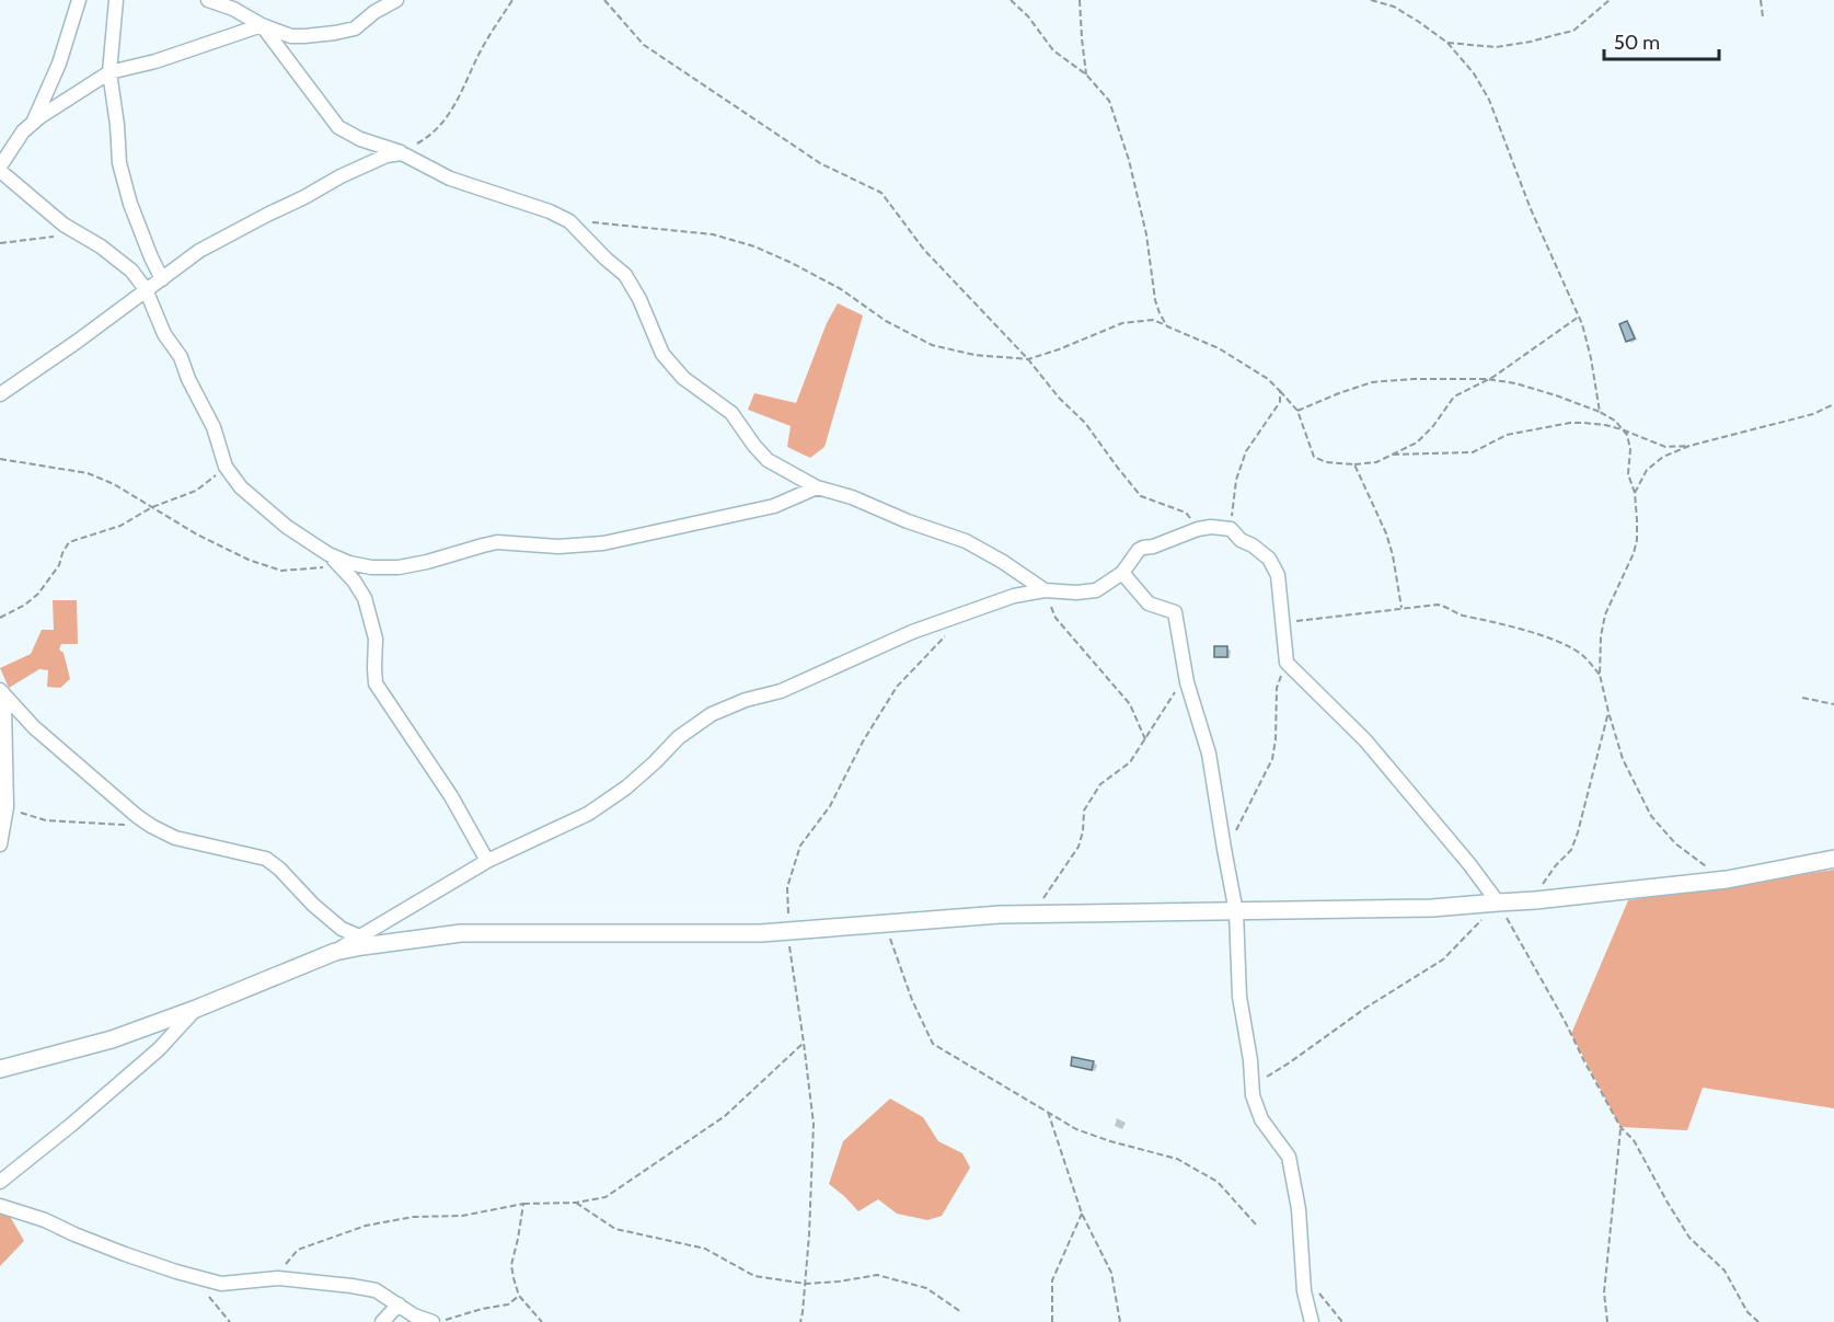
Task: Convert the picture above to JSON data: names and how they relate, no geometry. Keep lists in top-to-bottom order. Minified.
{"scale_bar":"50 m"}
